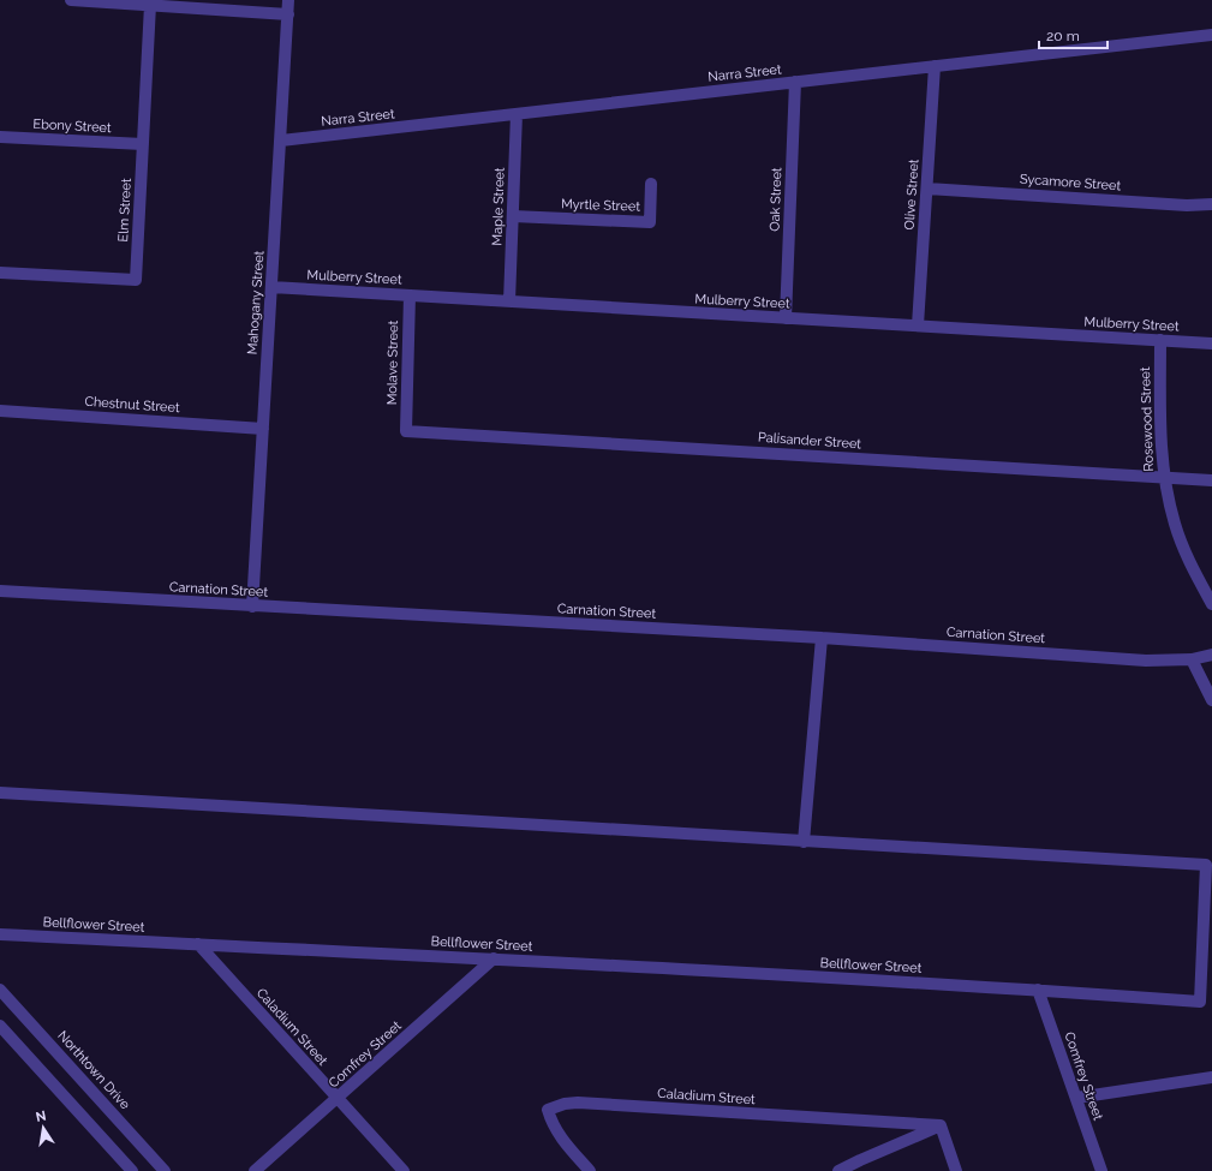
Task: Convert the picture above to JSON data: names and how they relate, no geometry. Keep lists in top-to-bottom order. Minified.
{"streets":{"street":["Narra Street","Ebony Street","Sycamore Street","Olive Street","Oak Street","Myrtle Street","Maple Street","Elm Street","Mulberry Street","Mahogany Street","Molave Street","Chestnut Street","Rosewood Street","Palisander Street","Carnation Street","Bellflower Street","Caladium Street","Comfrey Street","Northtown Drive"]},"crossings":[["Narra Street","Olive Street"],["Narra Street","Oak Street"],["Narra Street","Maple Street"],["Narra Street","Mahogany Street"],["Ebony Street","Elm Street"],["Sycamore Street","Olive Street"],["Olive Street","Mulberry Street"],["Oak Street","Mulberry Street"],["Myrtle Street","Maple Street"],["Maple Street","Mulberry Street"],["Mulberry Street","Mahogany Street"],["Mulberry Street","Molave Street"],["Mulberry Street","Rosewood Street"],["Mahogany Street","Chestnut Street"],["Mahogany Street","Carnation Street"],["Molave Street","Palisander Street"],["Rosewood Street","Palisander Street"],["Bellflower Street","Caladium Street"],["Bellflower Street","Comfrey Street"],["Caladium Street","Comfrey Street"]],"scale_bar":"20 m","north":"top"}
